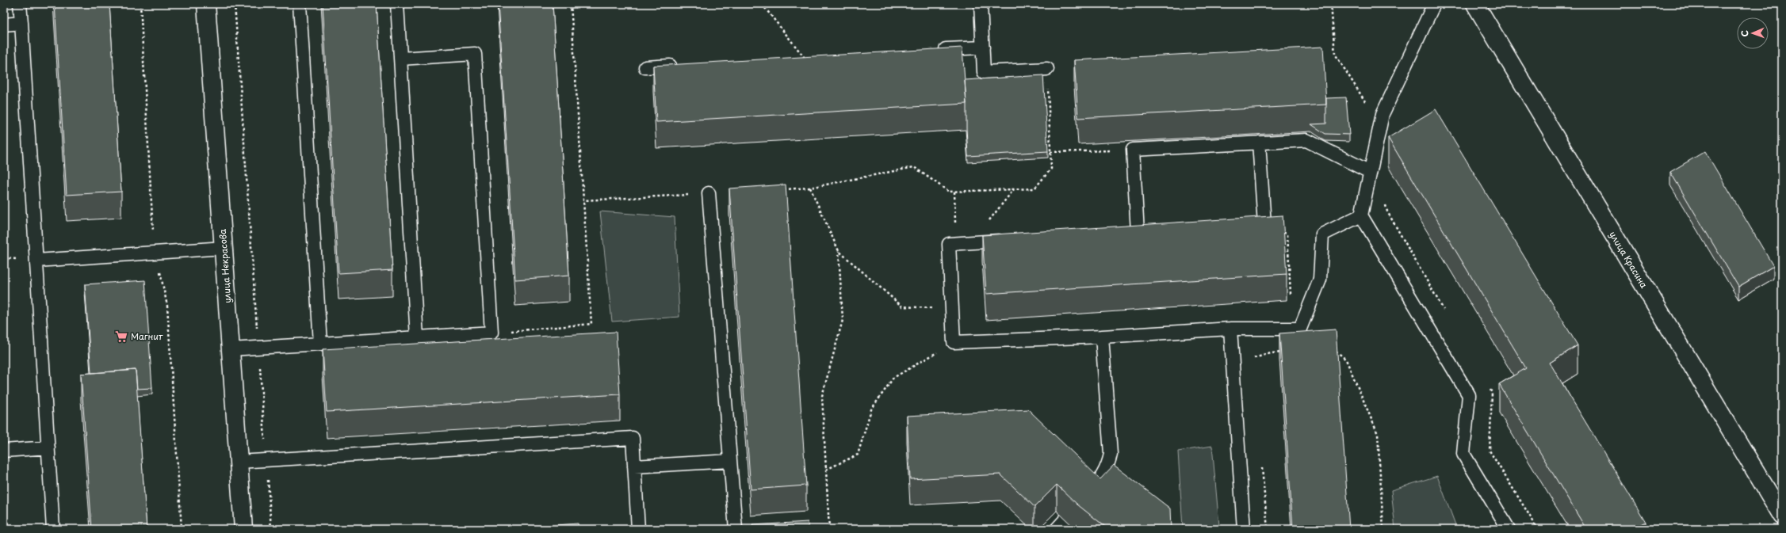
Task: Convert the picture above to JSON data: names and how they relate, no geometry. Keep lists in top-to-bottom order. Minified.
{"streets":{"main road":["улица Красина","улица Некрасова"]},"places":{"supermarket":["Магнит"]},"north":"left"}
